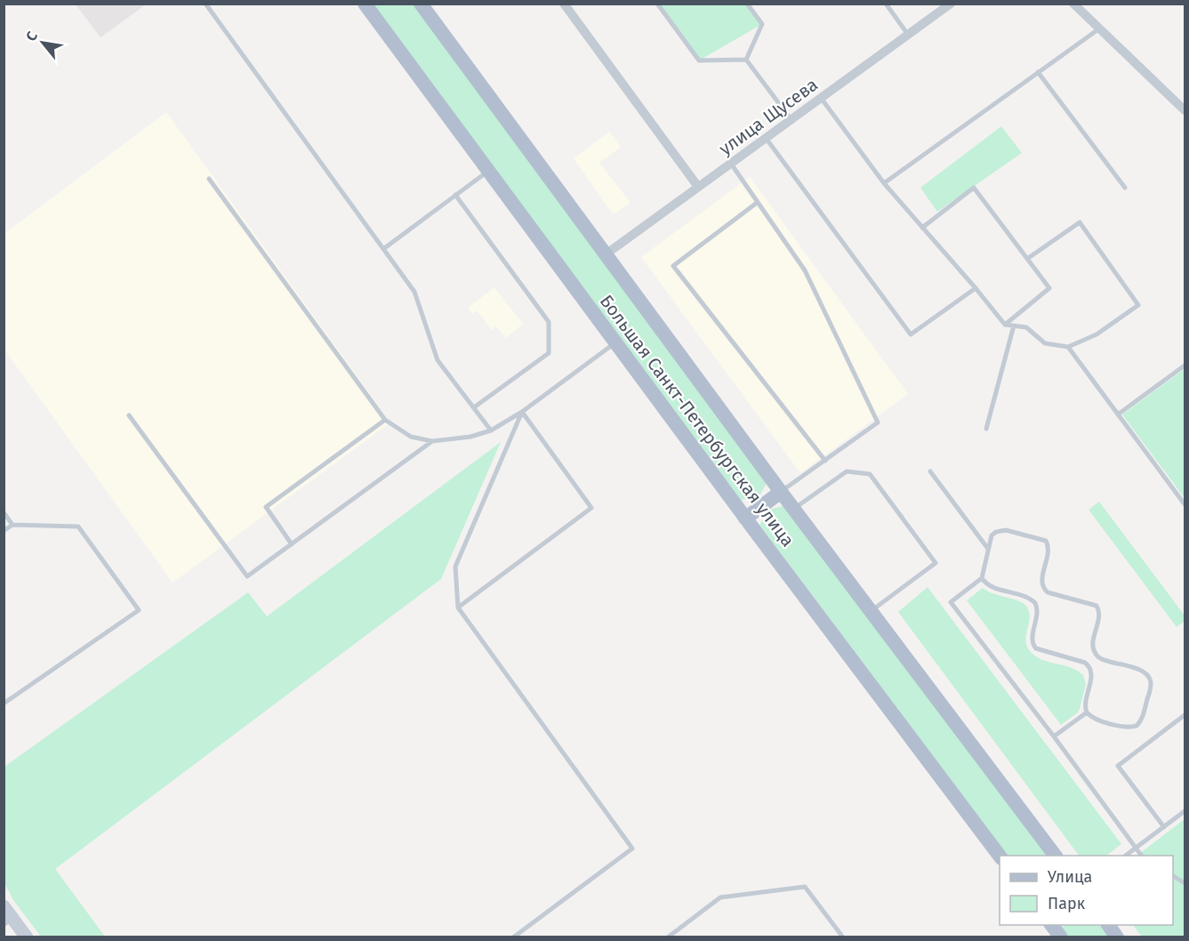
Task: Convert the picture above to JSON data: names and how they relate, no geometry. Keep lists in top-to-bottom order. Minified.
{"streets":{"main road":["Большая Санкт-Петербургская улица"],"street":["улица Щусева"]},"crossings":[["улица Щусева","Большая Санкт-Петербургская улица"]],"legend":["Улица","Парк"],"north":"top left"}
